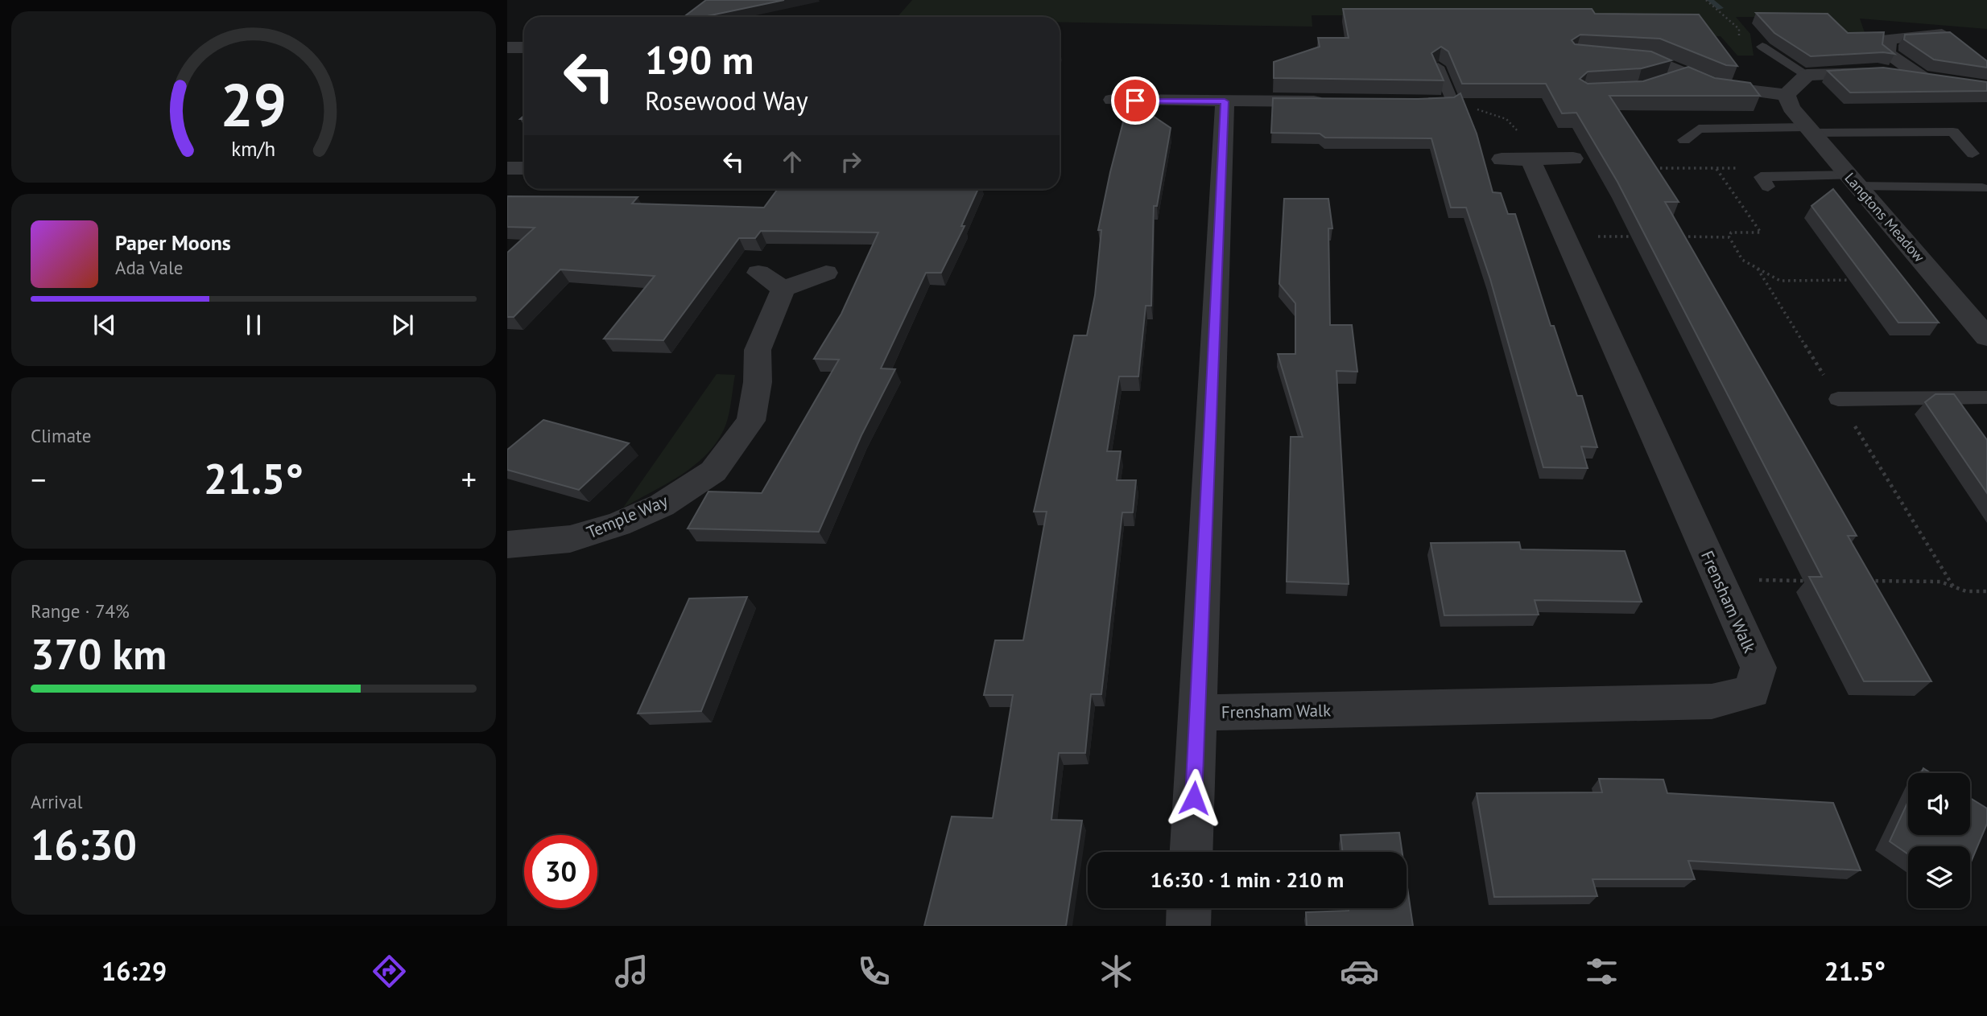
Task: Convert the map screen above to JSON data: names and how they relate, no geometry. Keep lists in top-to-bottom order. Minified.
{"streets":{"street":["Langtons Meadow","Temple Way","Frensham Walk"]},"page":{"turn":["190 m","Rosewood Way"],"song":["Paper Moons","Ada Vale"],"tile":["Climate",["Range · 74%","370 km"],["Arrival","16:30"]],"heat":["−","21.5°","+"],"limit":"30","trip":"16:30 · 1 min · 210 m","tabs":["16:29","21.5°"],"gauge":["29","km/h"]}}
